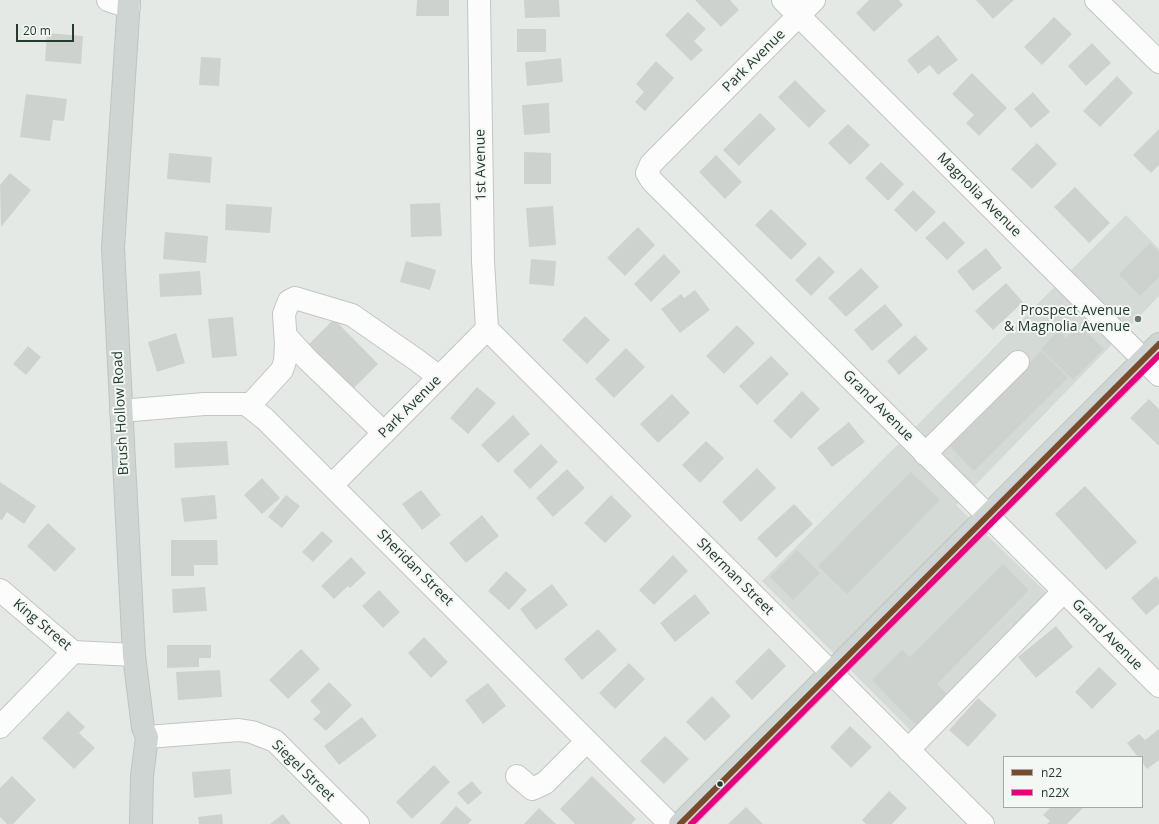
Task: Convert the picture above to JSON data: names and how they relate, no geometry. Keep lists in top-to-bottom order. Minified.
{"streets":{"main road":["Brush Hollow Road"],"street":["Park Avenue","1st Avenue","Magnolia Avenue","Grand Avenue","Sheridan Street","Sherman Street","King Street","Siegel Street"]},"crossings":[["Park Avenue","1st Avenue"],["Park Avenue","Magnolia Avenue"],["Park Avenue","Grand Avenue"],["Park Avenue","Sheridan Street"],["Park Avenue","Sherman Street"],["1st Avenue","Sherman Street"],["Brush Hollow Road","King Street"],["Brush Hollow Road","Siegel Street"]],"places":["Prospect Avenue & Magnolia Avenue"],"lines":["transit line n22","transit line n22X"],"legend":["n22","n22X"],"scale_bar":"20 m"}
